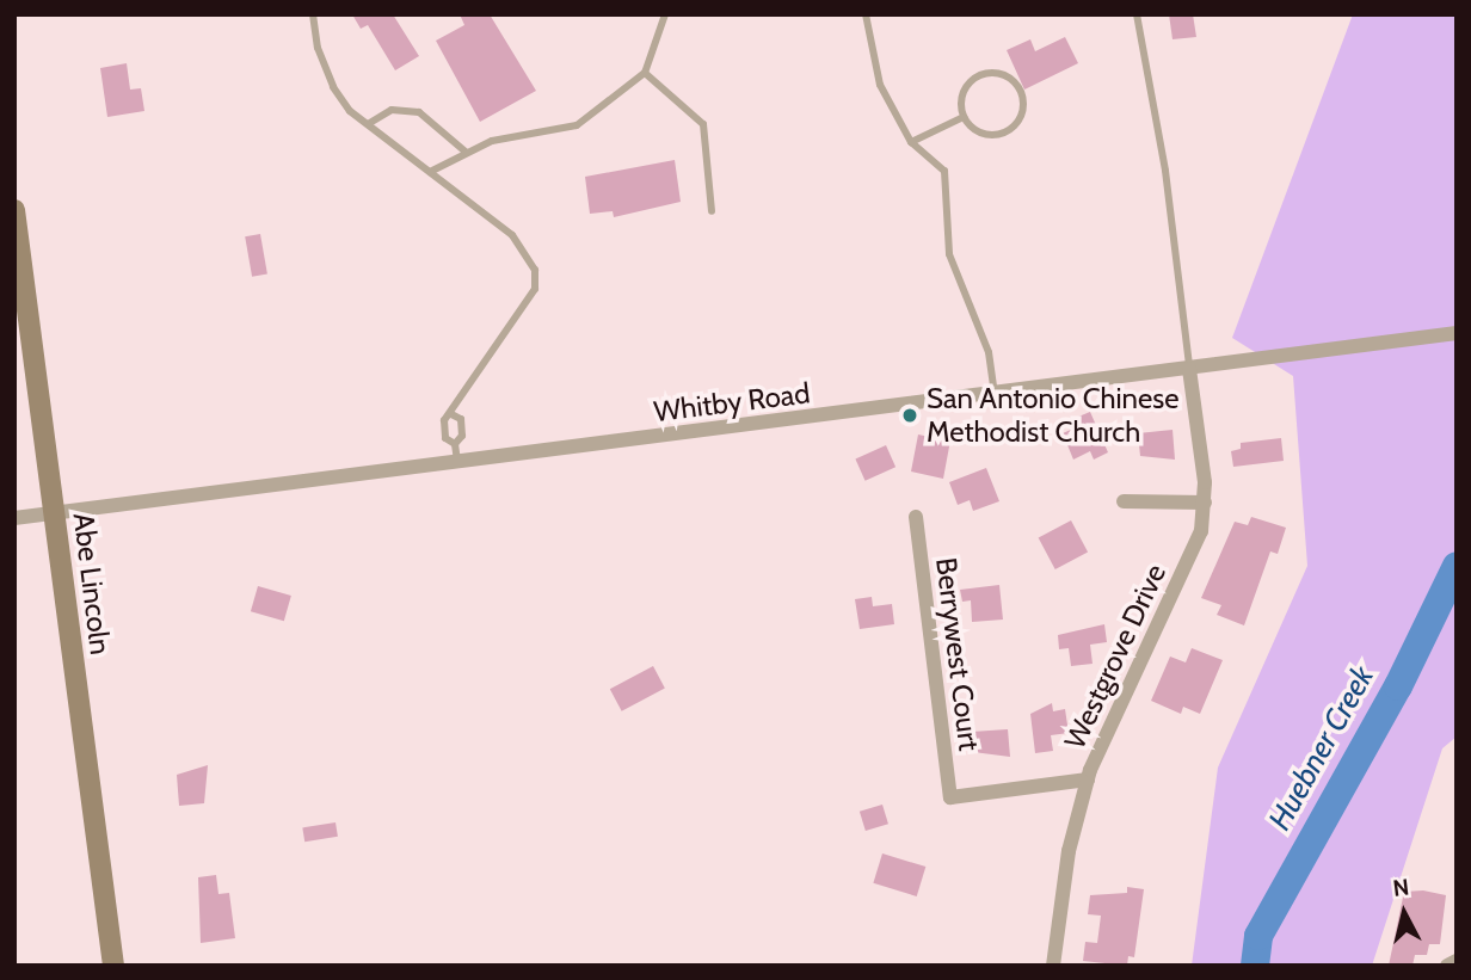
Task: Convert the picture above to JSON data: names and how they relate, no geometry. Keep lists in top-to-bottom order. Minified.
{"streets":{"street":["Whitby Road","Abe Lincoln","Berrywest Court","Westgrove Drive"]},"crossings":[["Whitby Road","Abe Lincoln"],["Whitby Road","Westgrove Drive"],["Berrywest Court","Westgrove Drive"]],"water":["Huebner Creek"],"places":["San Antonio Chinese Methodist Church"],"north":"top"}
